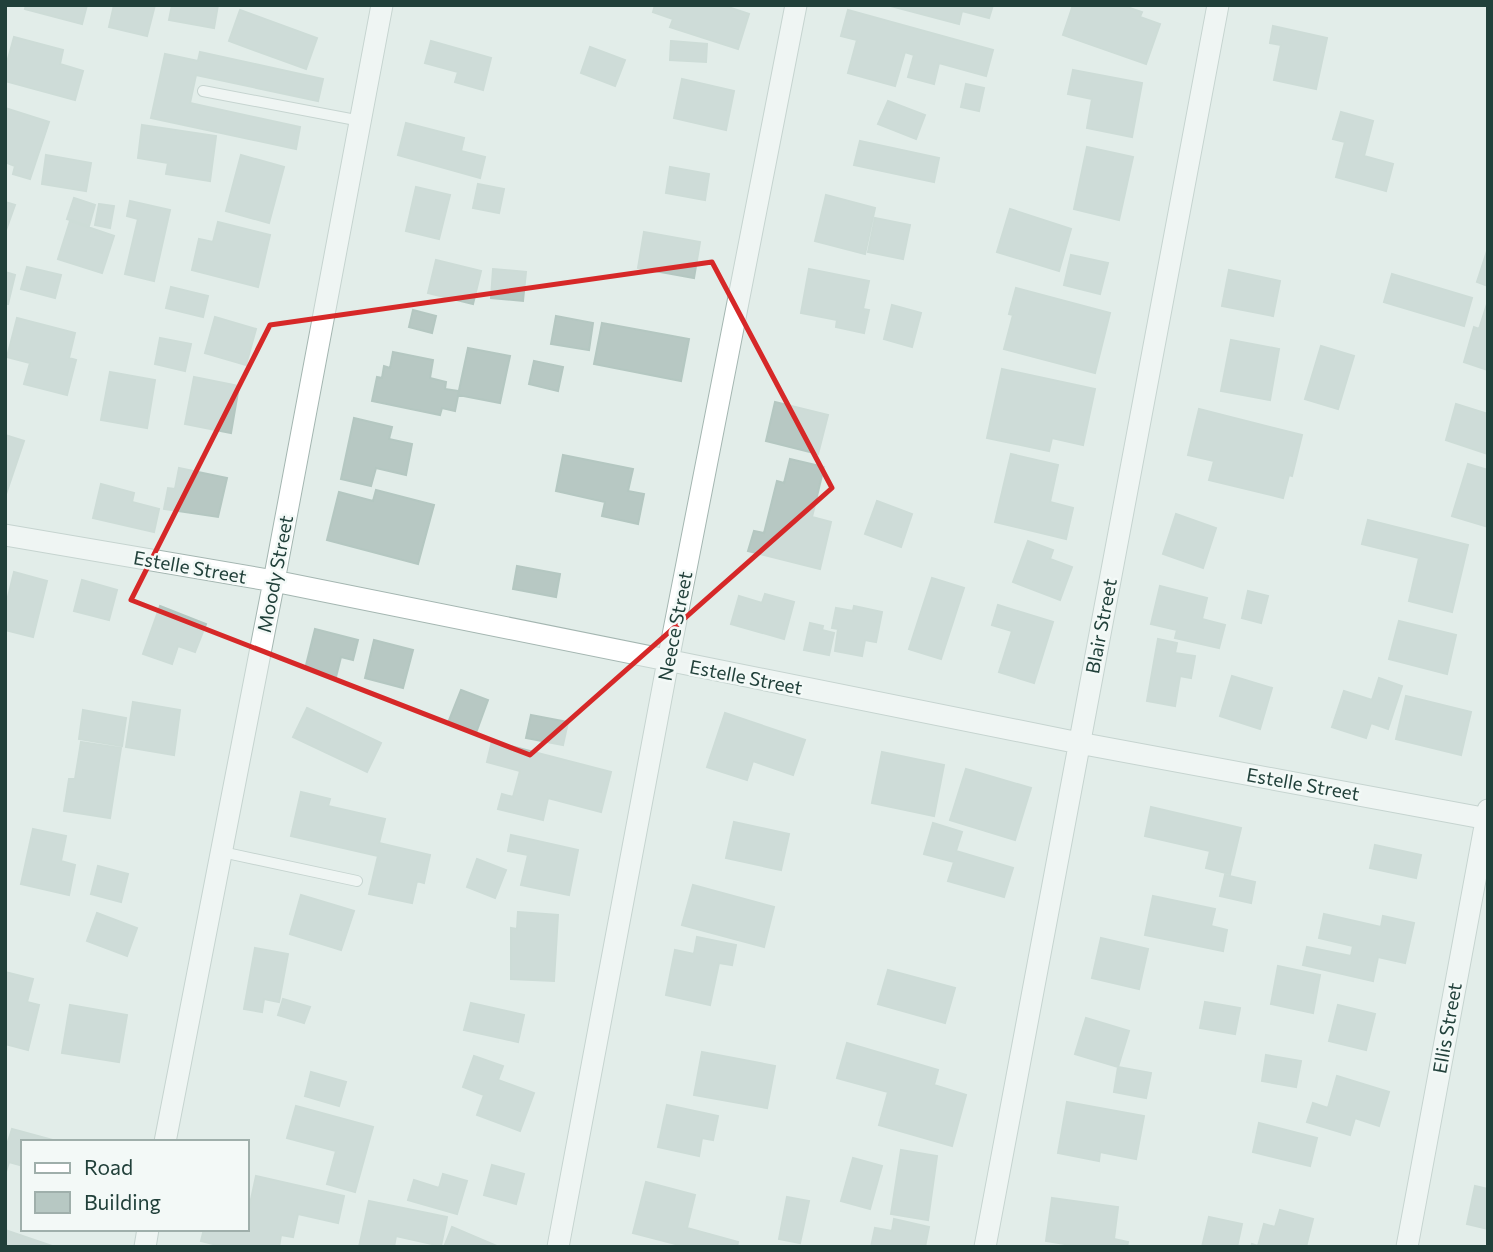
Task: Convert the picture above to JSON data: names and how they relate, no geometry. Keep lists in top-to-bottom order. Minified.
{"streets":{"street":["Estelle Street","Moody Street","Neece Street","Blair Street","Ellis Street"]},"crossings":[["Estelle Street","Moody Street"],["Estelle Street","Neece Street"],["Estelle Street","Blair Street"],["Estelle Street","Ellis Street"]],"legend":["Road","Building"]}
